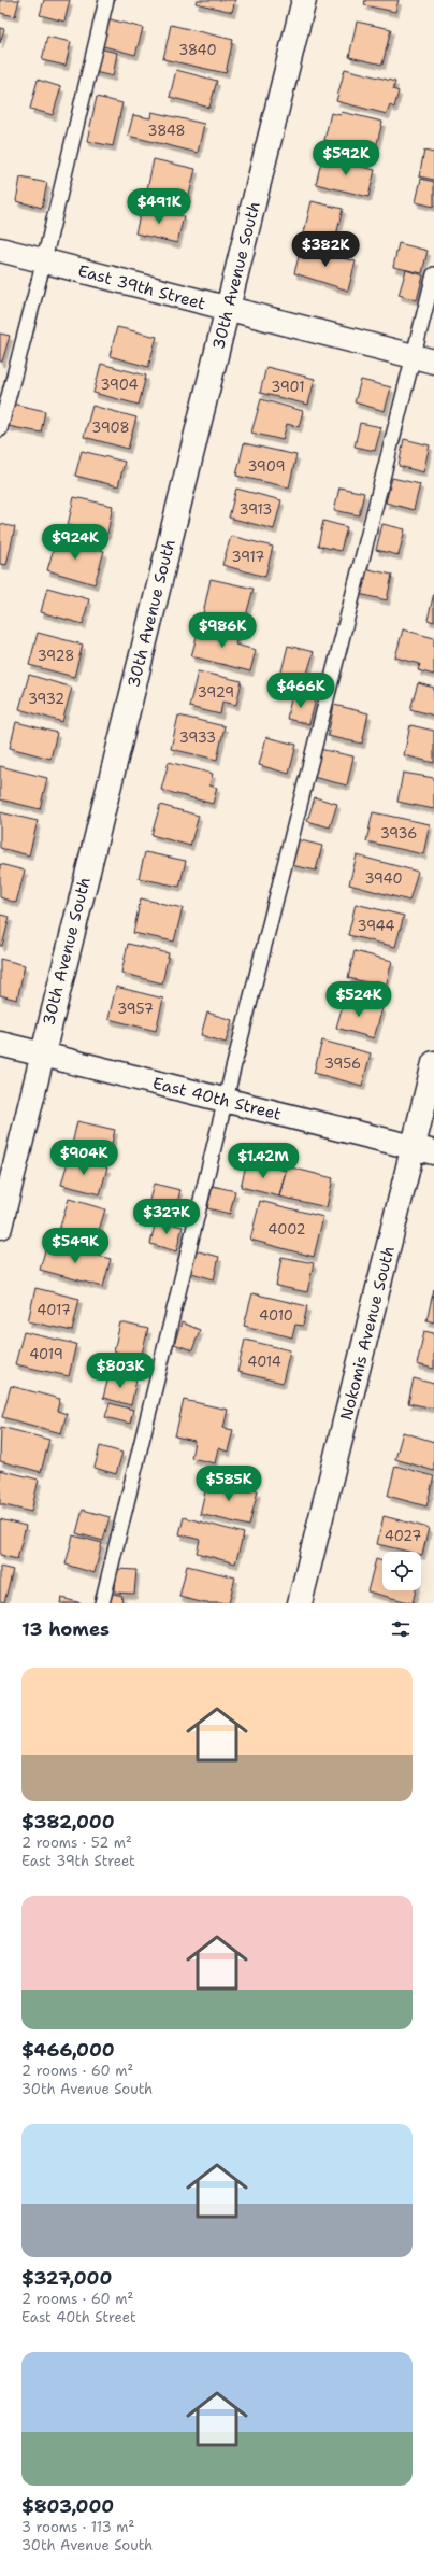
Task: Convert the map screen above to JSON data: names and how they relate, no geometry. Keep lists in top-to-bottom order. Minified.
{"streets":{"street":["30th Avenue South","East 39th Street","East 40th Street","Nokomis Avenue South"]},"crossings":[["30th Avenue South","East 39th Street"],["30th Avenue South","East 40th Street"],["East 40th Street","Nokomis Avenue South"]],"house_numbers":["3840","3848","3904","3901","3908","3909","3913","3917","3928","3929","3932","3933","3936","3940","3944","3957","3956","4002","4017","4010","4019","4014","4027"],"page":{"price":["$592K","$491K","$382K","$924K","$986K","$466K","$524K","$904K","$1.42M","$327K","$549K","$803K","$585K"],"heading":"13 homes","list":[{"name":"$382,000","note":"2 rooms · 52 m² · East 39th Street"},{"name":"$466,000","note":"2 rooms · 60 m² · 30th Avenue South"},{"name":"$327,000","note":"2 rooms · 60 m² · East 40th Street"},{"name":"$803,000","note":"3 rooms · 113 m² · 30th Avenue South"}]}}
